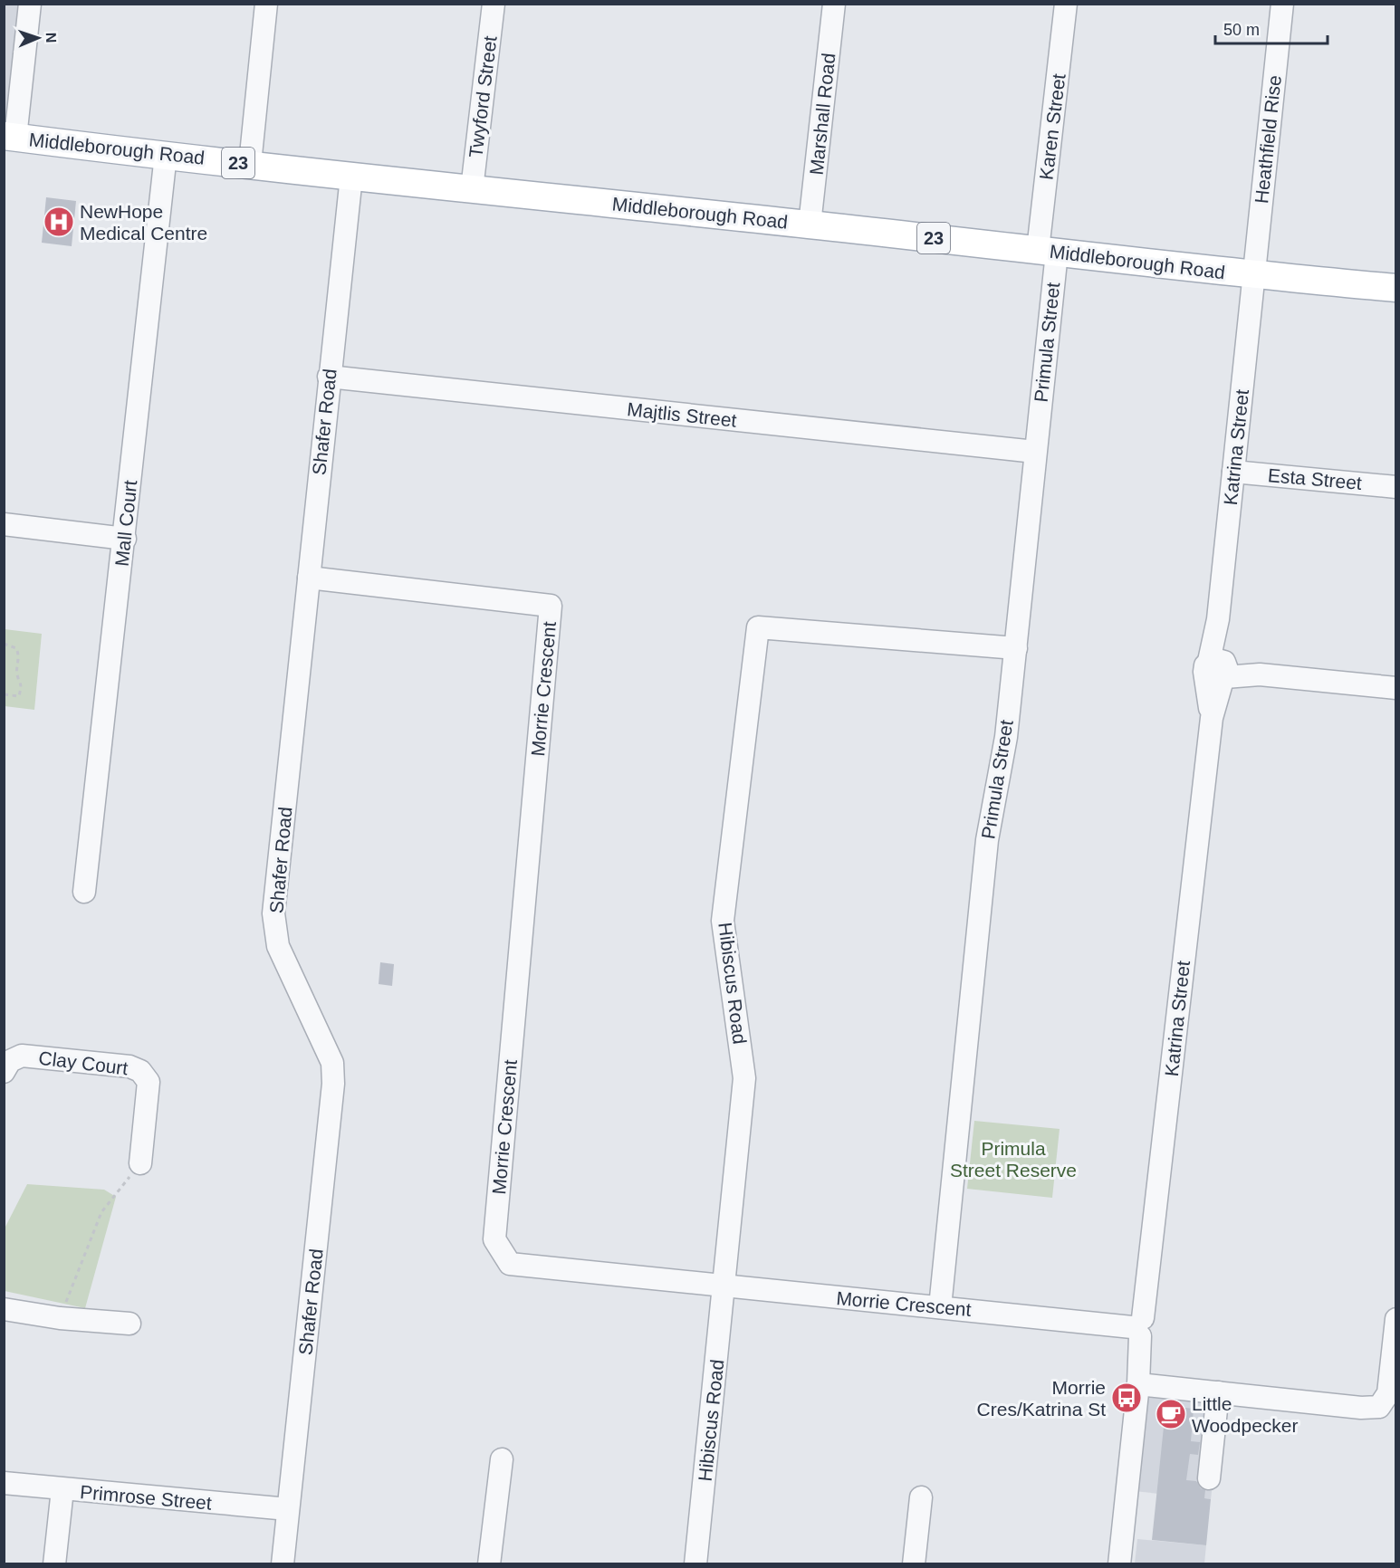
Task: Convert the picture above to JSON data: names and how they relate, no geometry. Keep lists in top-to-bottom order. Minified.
{"streets":{"main road":["Middleborough Road","23"],"street":["Twyford Street","Marshall Road","Karen Street","Heathfield Rise","Primula Street","Majtlis Street","Shafer Road","Katrina Street","Esta Street","Mall Court","Morrie Crescent","Hibiscus Road","Clay Court","Primrose Street"]},"crossings":[["Twyford Street","Middleborough Road"],["Marshall Road","Middleborough Road"],["Karen Street","Middleborough Road"],["Karen Street","Primula Street"],["Heathfield Rise","Middleborough Road"],["Heathfield Rise","Katrina Street"],["Middleborough Road","Primula Street"],["Middleborough Road","Shafer Road"],["Middleborough Road","Katrina Street"],["Middleborough Road","Mall Court"],["Primula Street","Majtlis Street"],["Primula Street","Morrie Crescent"],["Primula Street","Hibiscus Road"],["Majtlis Street","Shafer Road"],["Shafer Road","Morrie Crescent"],["Shafer Road","Primrose Street"],["Katrina Street","Esta Street"],["Katrina Street","Morrie Crescent"],["Morrie Crescent","Hibiscus Road"]],"parks":["Primula Street Reserve"],"places":{"hospital":["NewHope Medical Centre"],"bus stop":["Morrie Cres/Katrina St"],"cafe":["Little Woodpecker"]},"scale_bar":"50 m","north":"right"}
